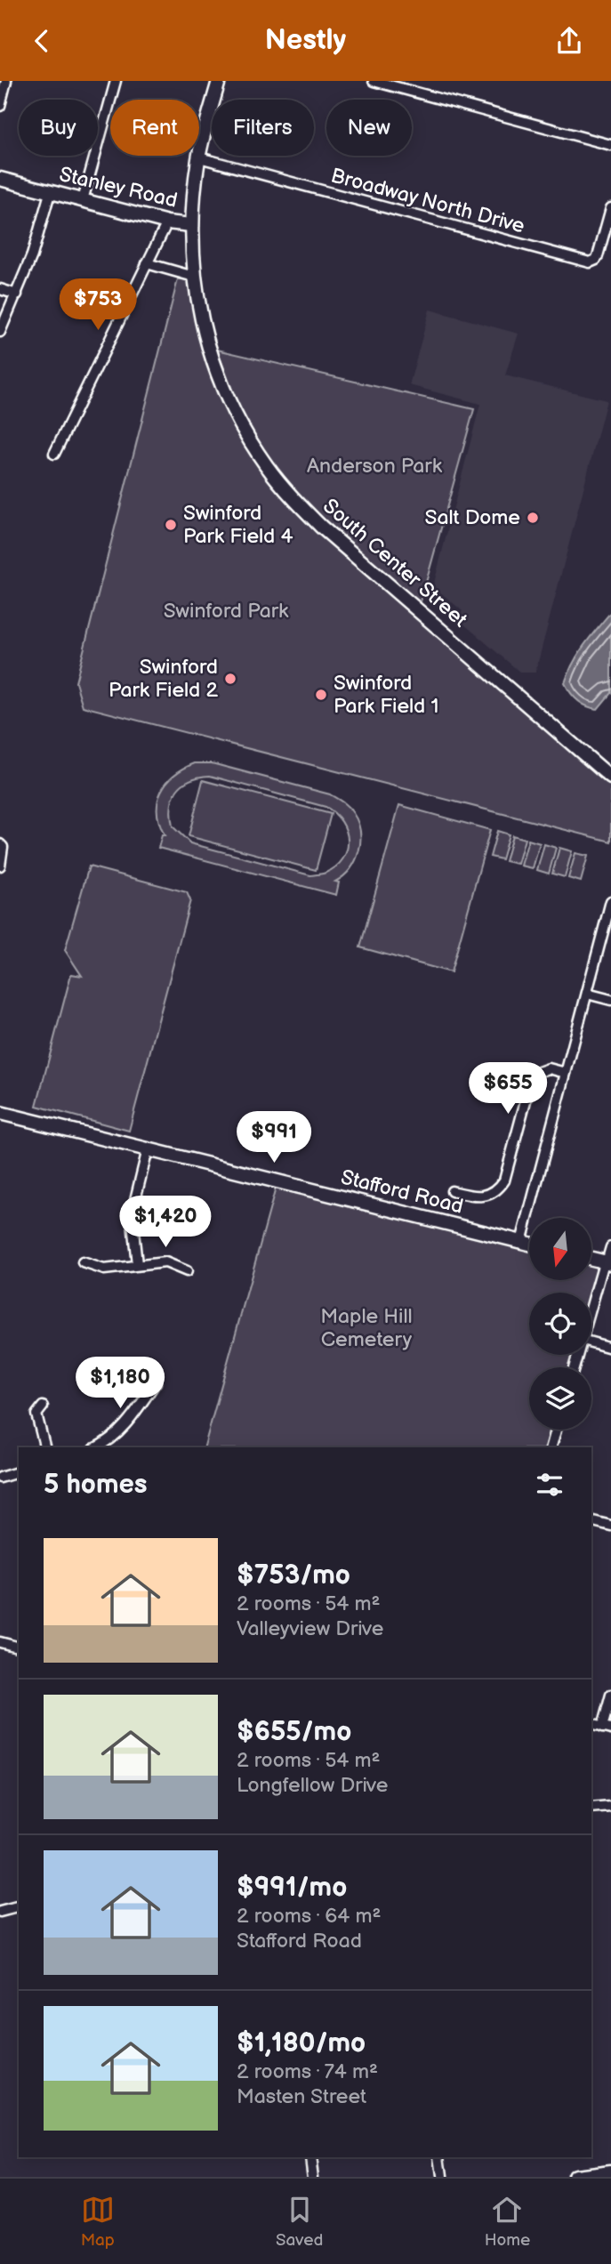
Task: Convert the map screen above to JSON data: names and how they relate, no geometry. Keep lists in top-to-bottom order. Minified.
{"streets":{"main road":["Stanley Road","South Center Street","Stafford Road"],"street":["Broadway North Drive"]},"crossings":[["Stanley Road","South Center Street"],["Broadway North Drive","South Center Street"]],"parks":["Anderson Park","Swinford Park","Maple Hill Cemetery"],"places":["Salt Dome","Swinford Park Field 4","Swinford Park Field 2","Swinford Park Field 1"],"north":"bottom","page":{"header":"Nestly","chip":["Buy","Rent","Filters","New"],"price":["$753","$655","$991","$1,420","$1,180"],"heading":"5 homes","list":[{"name":"$753/mo","note":"2 rooms · 54 m² · Valleyview Drive"},{"name":"$655/mo","note":"2 rooms · 54 m² · Longfellow Drive"},{"name":"$991/mo","note":"2 rooms · 64 m² · Stafford Road"},{"name":"$1,180/mo","note":"2 rooms · 74 m² · Masten Street"}],"tabs":["Map","Saved","Home"]}}
